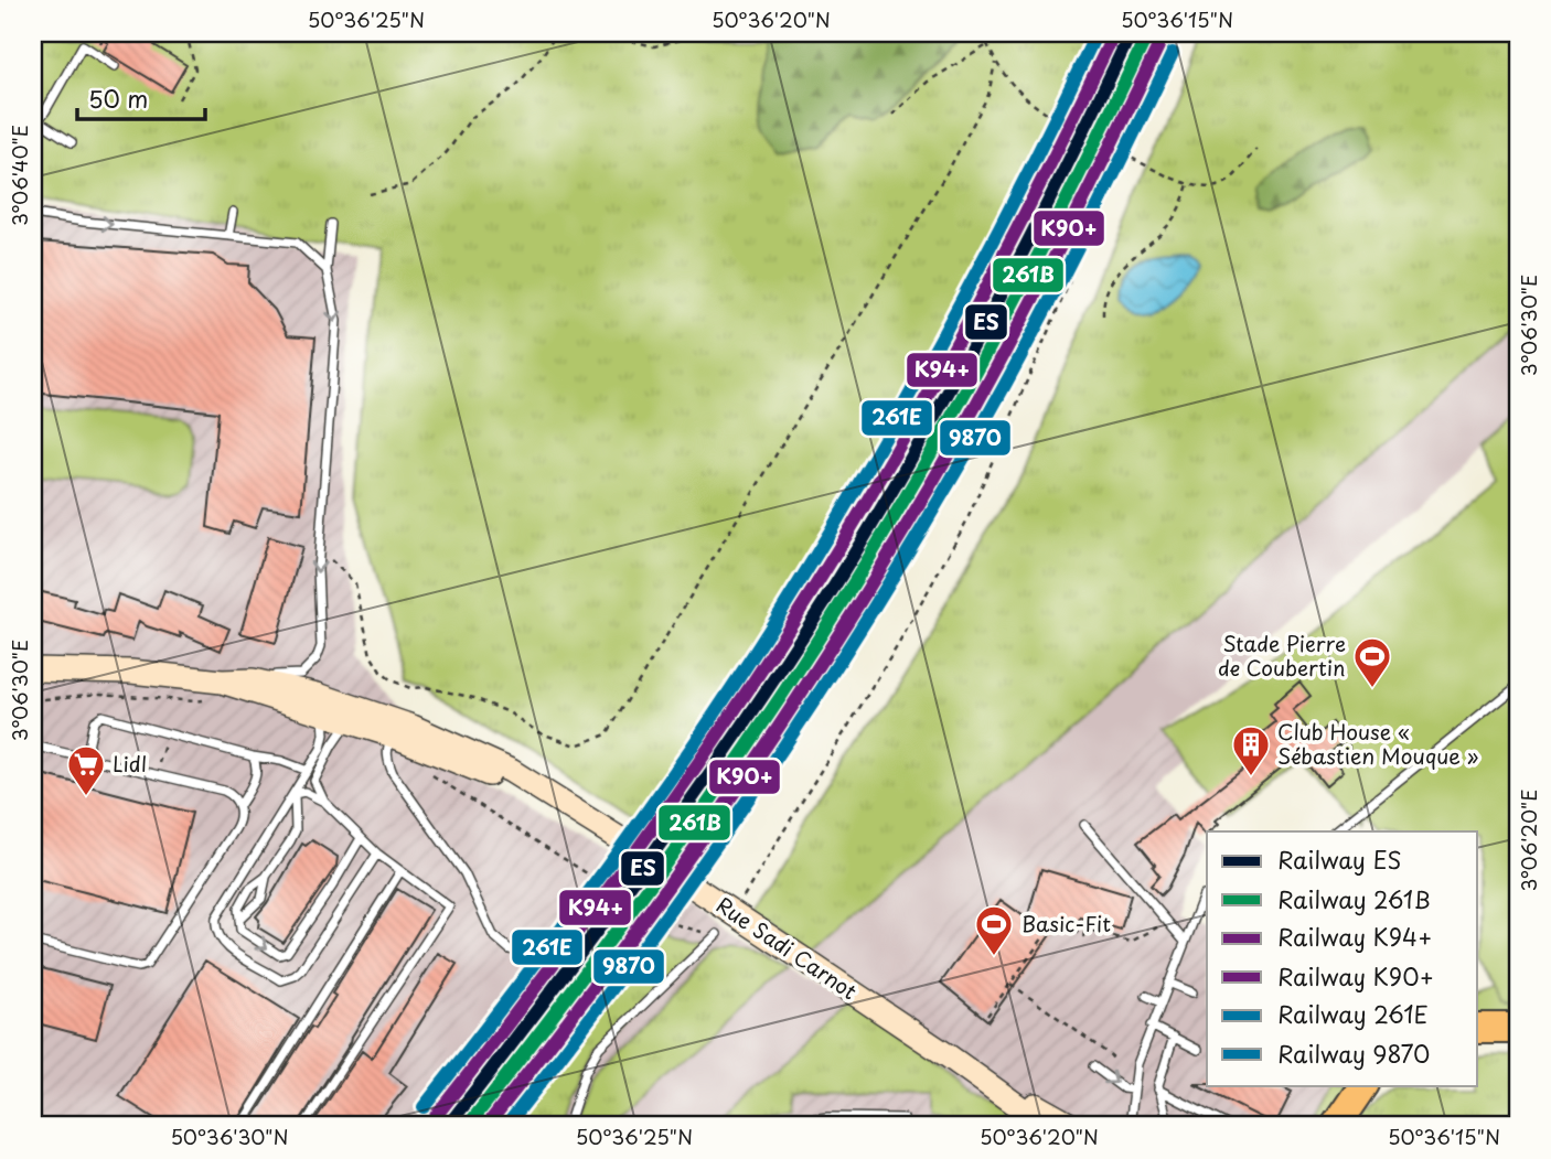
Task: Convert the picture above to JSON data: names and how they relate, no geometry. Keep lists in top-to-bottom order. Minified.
{"streets":{"main road":["Rue Sadi Carnot"]},"places":{"sports":["Stade Pierre de Coubertin","Basic-Fit"],"building":["Club House « Sébastien Mouque »"],"supermarket":["Lidl"]},"lines":["rail line ES","rail line K94+","rail line 261E","rail line 261B","rail line K90+","rail line 9870"],"legend":["Railway ES","Railway 261B","Railway K94+","Railway K90+","Railway 261E","Railway 9870"],"scale_bar":"50 m","coordinates":["50°36'25\"N","50°36'20\"N","50°36'15\"N","3°06'40\"E","3°06'30\"E","3°06'20\"E","50°36'30\"N"]}
